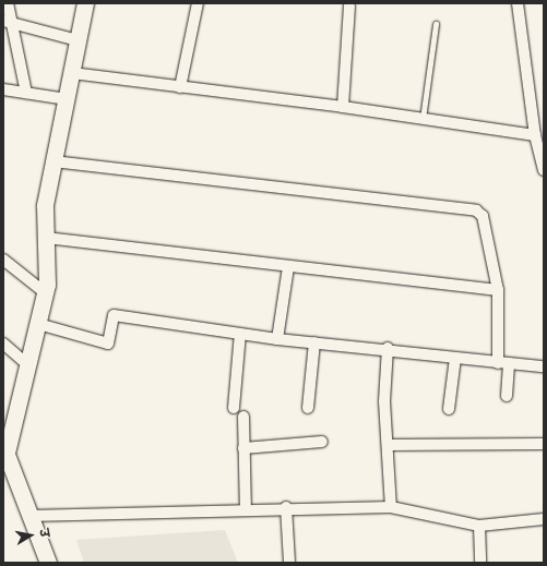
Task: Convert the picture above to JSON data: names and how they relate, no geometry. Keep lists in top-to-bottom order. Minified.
{"north":"right"}
